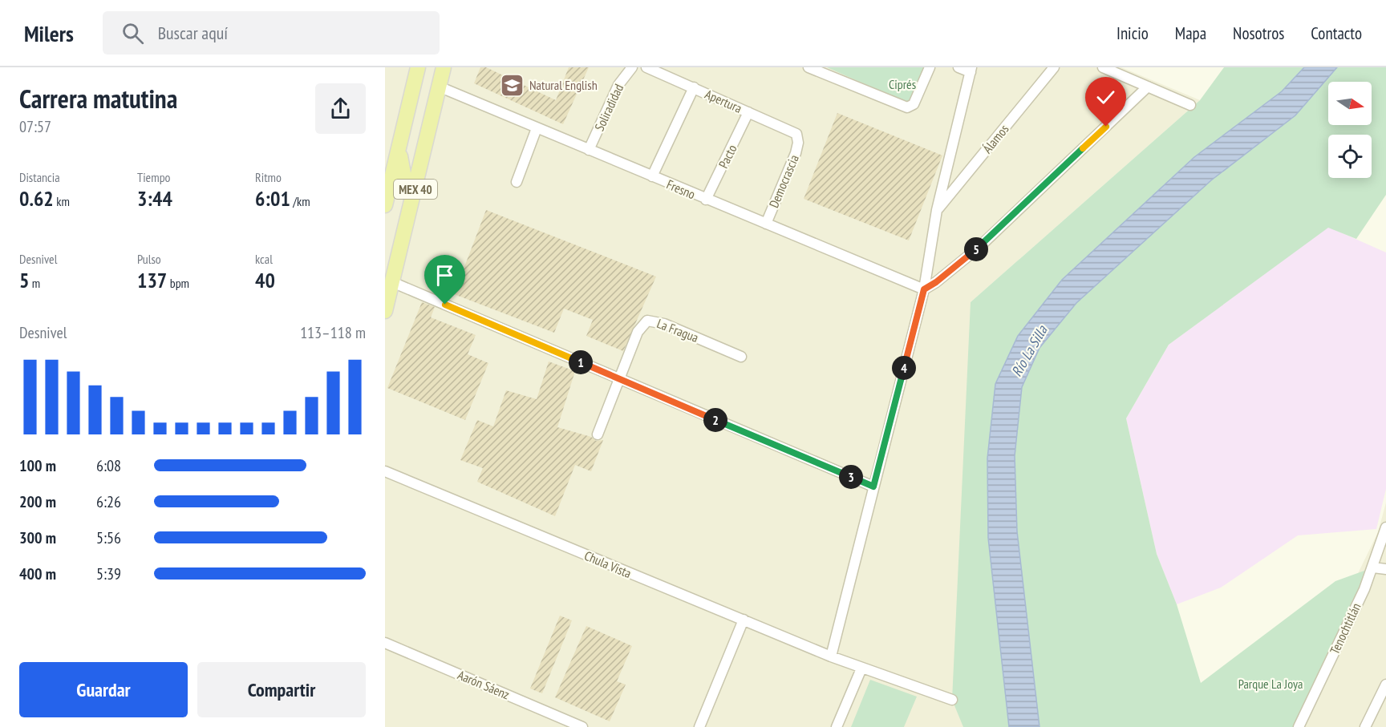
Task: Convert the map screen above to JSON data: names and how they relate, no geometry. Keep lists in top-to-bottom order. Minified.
{"streets":{"main road":["MEX 40"],"street":["Apertura","Soliradidad","Álamos","Pacto","Democrascia","Fresno","La Fragua","Chula Vista","Tenochtitlán","Aarón Sáenz"]},"crossings":[["Apertura","Pacto"],["Apertura","Democrascia"],["Soliradidad","Fresno"],["Pacto","Fresno"],["Democrascia","Fresno"],["MEX 40","Fresno"]],"water":["Río La Silla"],"parks":["Ciprés","Parque La Joya"],"places":{"school or university":["Natural English"]},"north":"right","page":{"header":"Milers","search":"Buscar aquí","nav":["Inicio","Mapa","Nosotros","Contacto"],"heading":["Carrera matutina","07:57"],"stats":[["Distancia","0.62 km"],["Tiempo","3:44"],["Ritmo","6:01 /km"],["Desnivel","5 m"],["Pulso","137 bpm"],["kcal","40"]],"pins":["5","1","4","2","3"],"chart":["Desnivel","113–118 m"],"list":[{"name":"100 m","note":"6:08"},{"name":"200 m","note":"6:26"},{"name":"300 m","note":"5:56"},{"name":"400 m","note":"5:39"}],"buttons":["Guardar","Compartir"]}}
